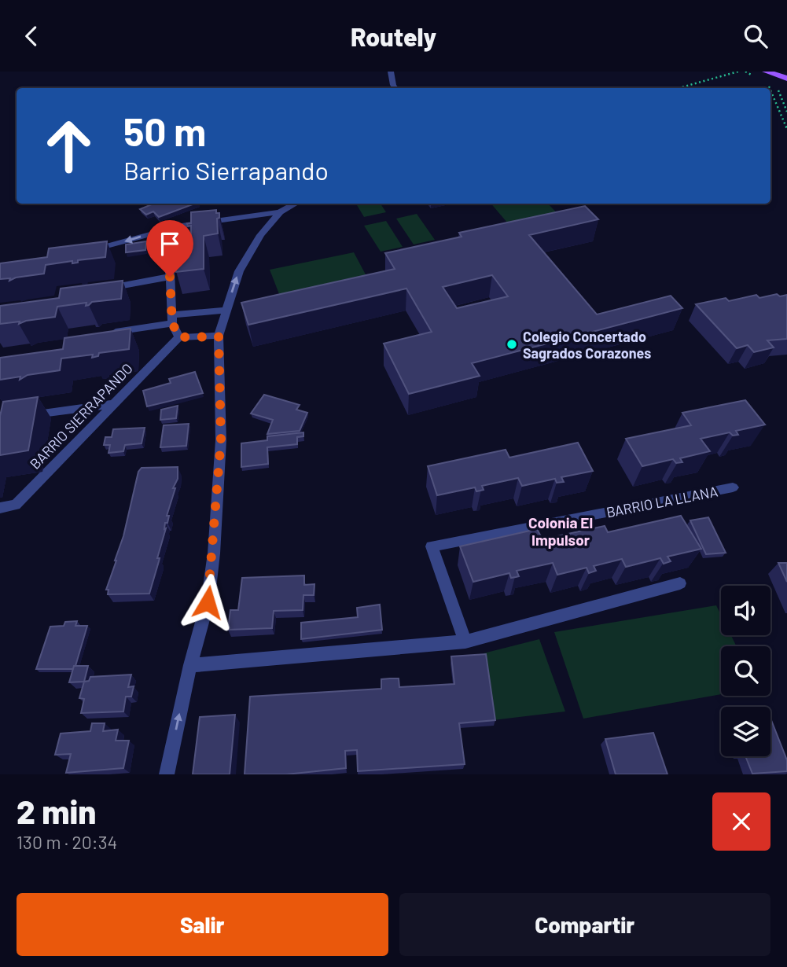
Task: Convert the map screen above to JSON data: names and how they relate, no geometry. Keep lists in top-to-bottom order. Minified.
{"streets":{"street":["BARRIO SIERRAPANDO","BARRIO LA LLANA"]},"districts":["Colonia El Impulsor"],"places":["Colegio Concertado Sagrados Corazones"],"page":{"header":"Routely","turn":["50 m","Barrio Sierrapando"],"heading":["2 min","130 m · 20:34"],"buttons":["Salir","Compartir"]}}
